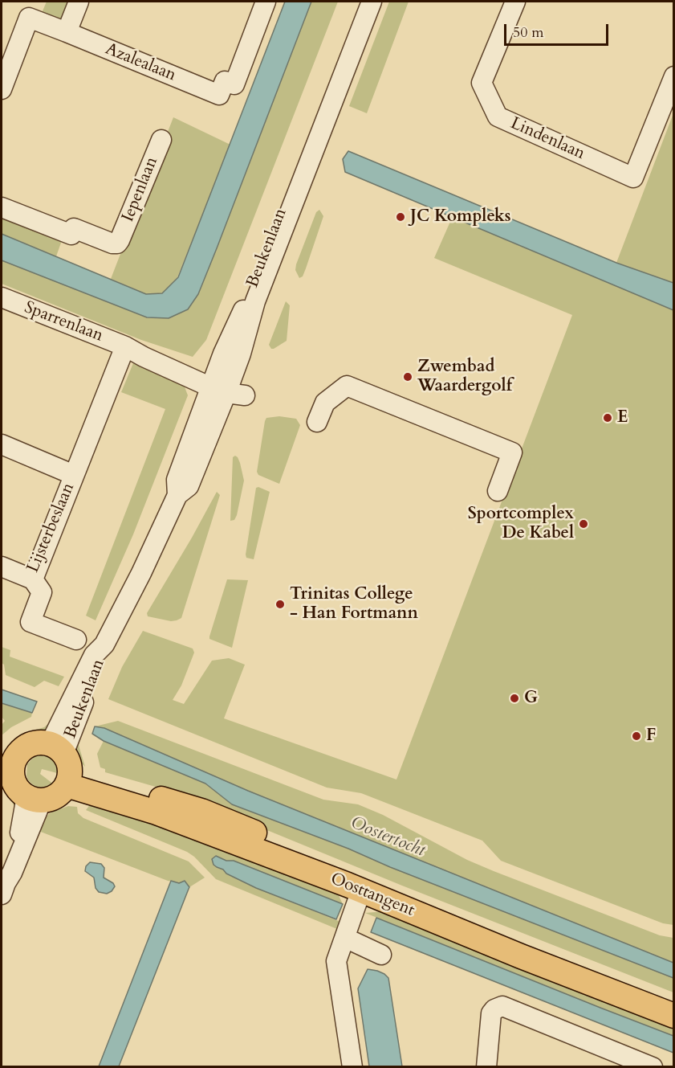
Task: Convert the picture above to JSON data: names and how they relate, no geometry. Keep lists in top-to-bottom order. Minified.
{"streets":{"main road":["Oosttangent"],"street":["Azalealaan","Lindenlaan","Iepenlaan","Beukenlaan","Sparrenlaan","Lijsterbeslaan"]},"crossings":[["Beukenlaan","Sparrenlaan"],["Beukenlaan","Oosttangent"],["Sparrenlaan","Lijsterbeslaan"]],"water":["Oostertocht"],"places":["JC Kompleks","Zwembad Waardergolf","E","Sportcomplex De Kabel","Trinitas College - Han Fortmann","G","F"],"scale_bar":"50 m"}
